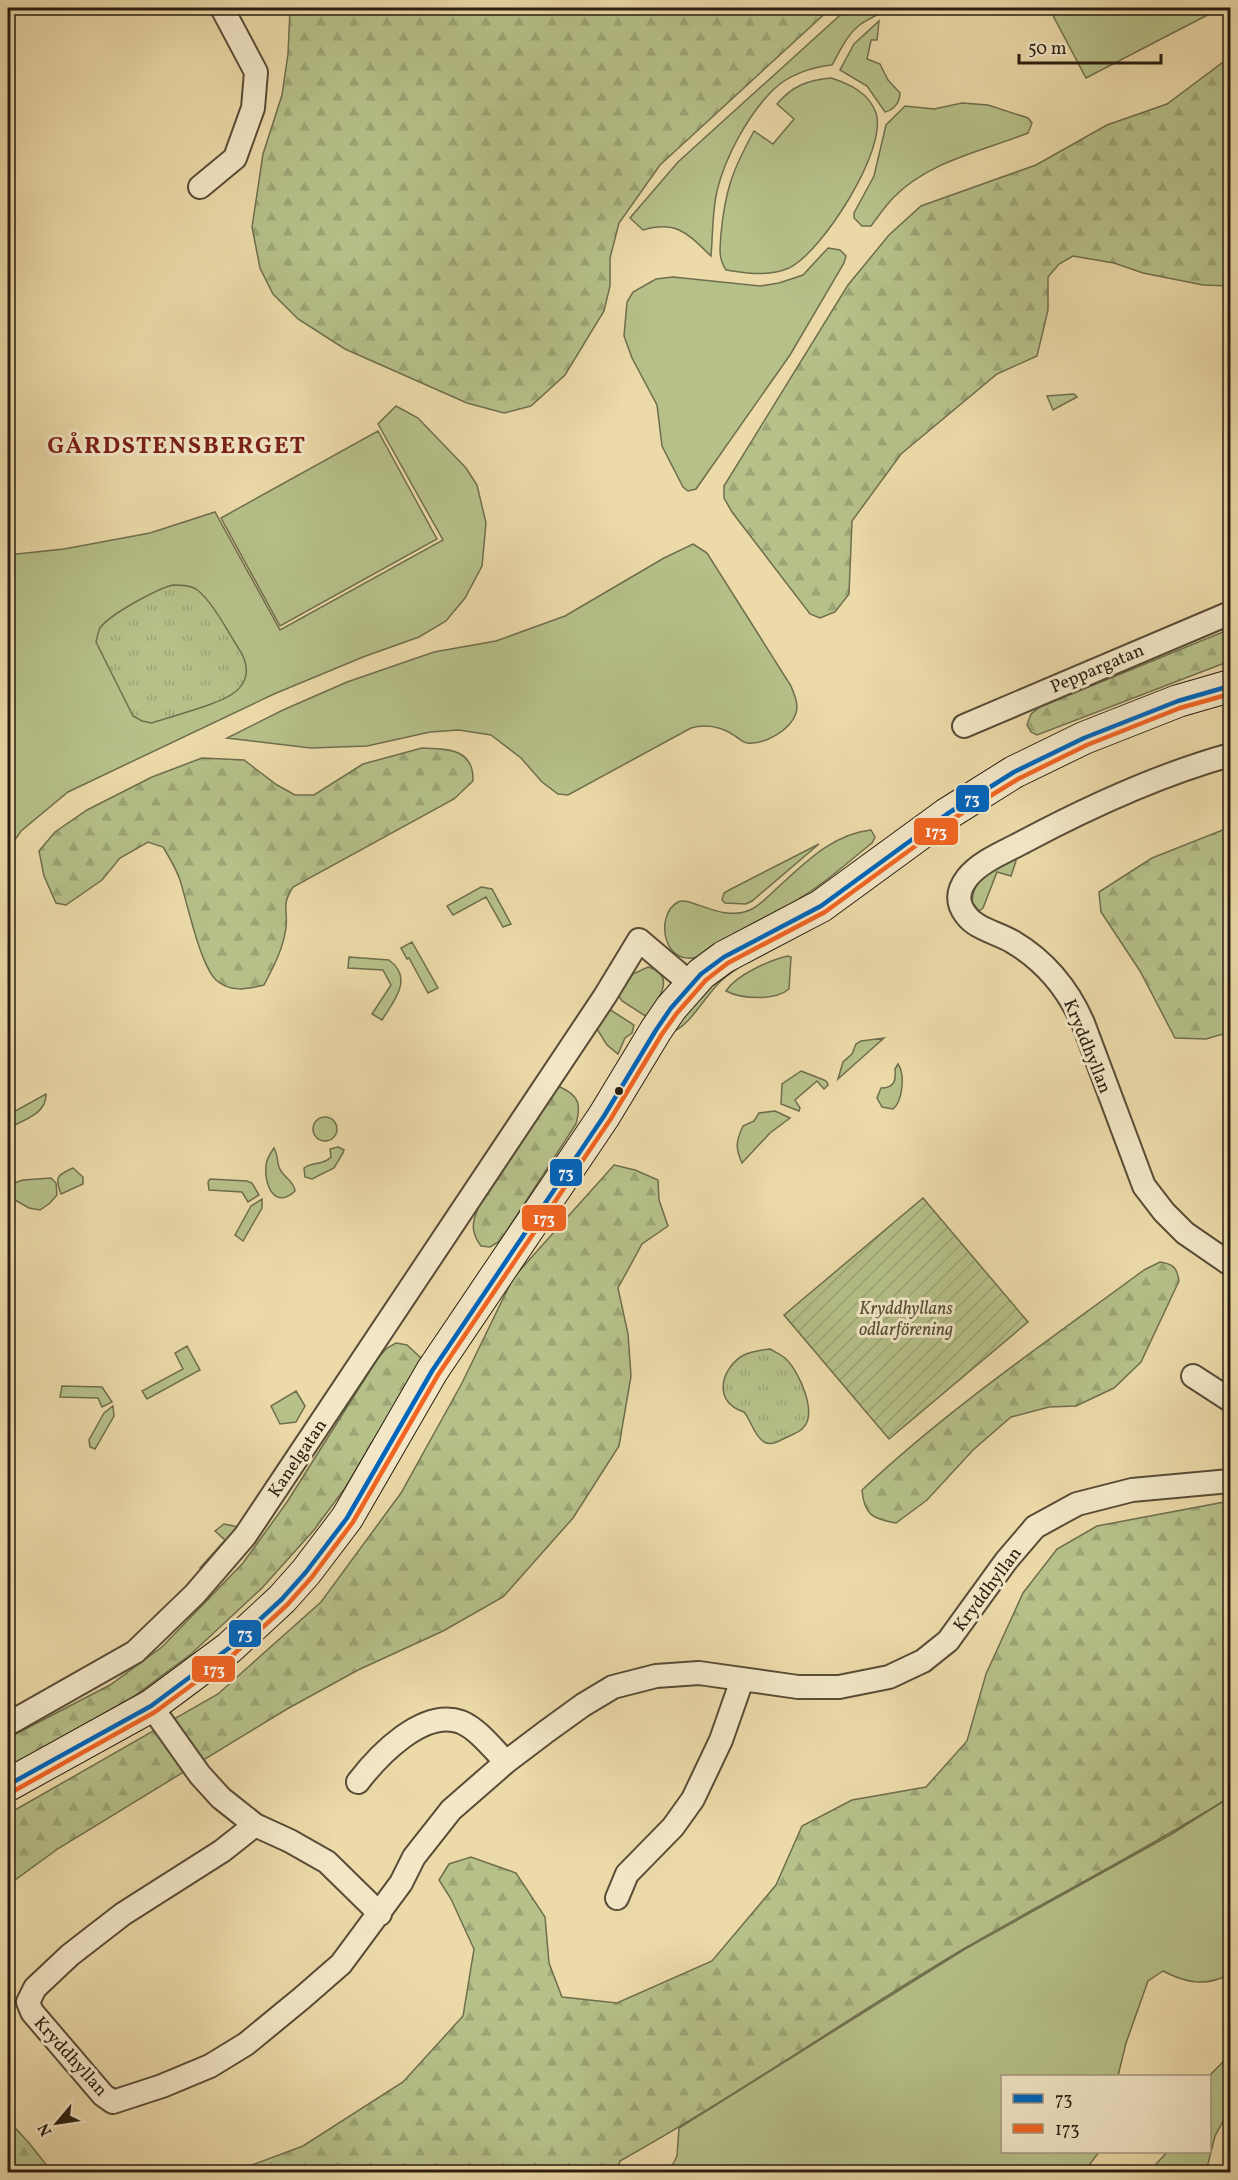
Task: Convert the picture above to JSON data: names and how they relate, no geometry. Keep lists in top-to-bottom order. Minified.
{"streets":{"street":["Peppargatan","Kryddhyllan","Kanelgatan"]},"districts":["GÅRDSTENSBERGET"],"parks":["Kryddhyllans odlarförening"],"lines":["transit line 73","transit line 173"],"legend":["73","173"],"scale_bar":"50 m","north":"bottom left"}
